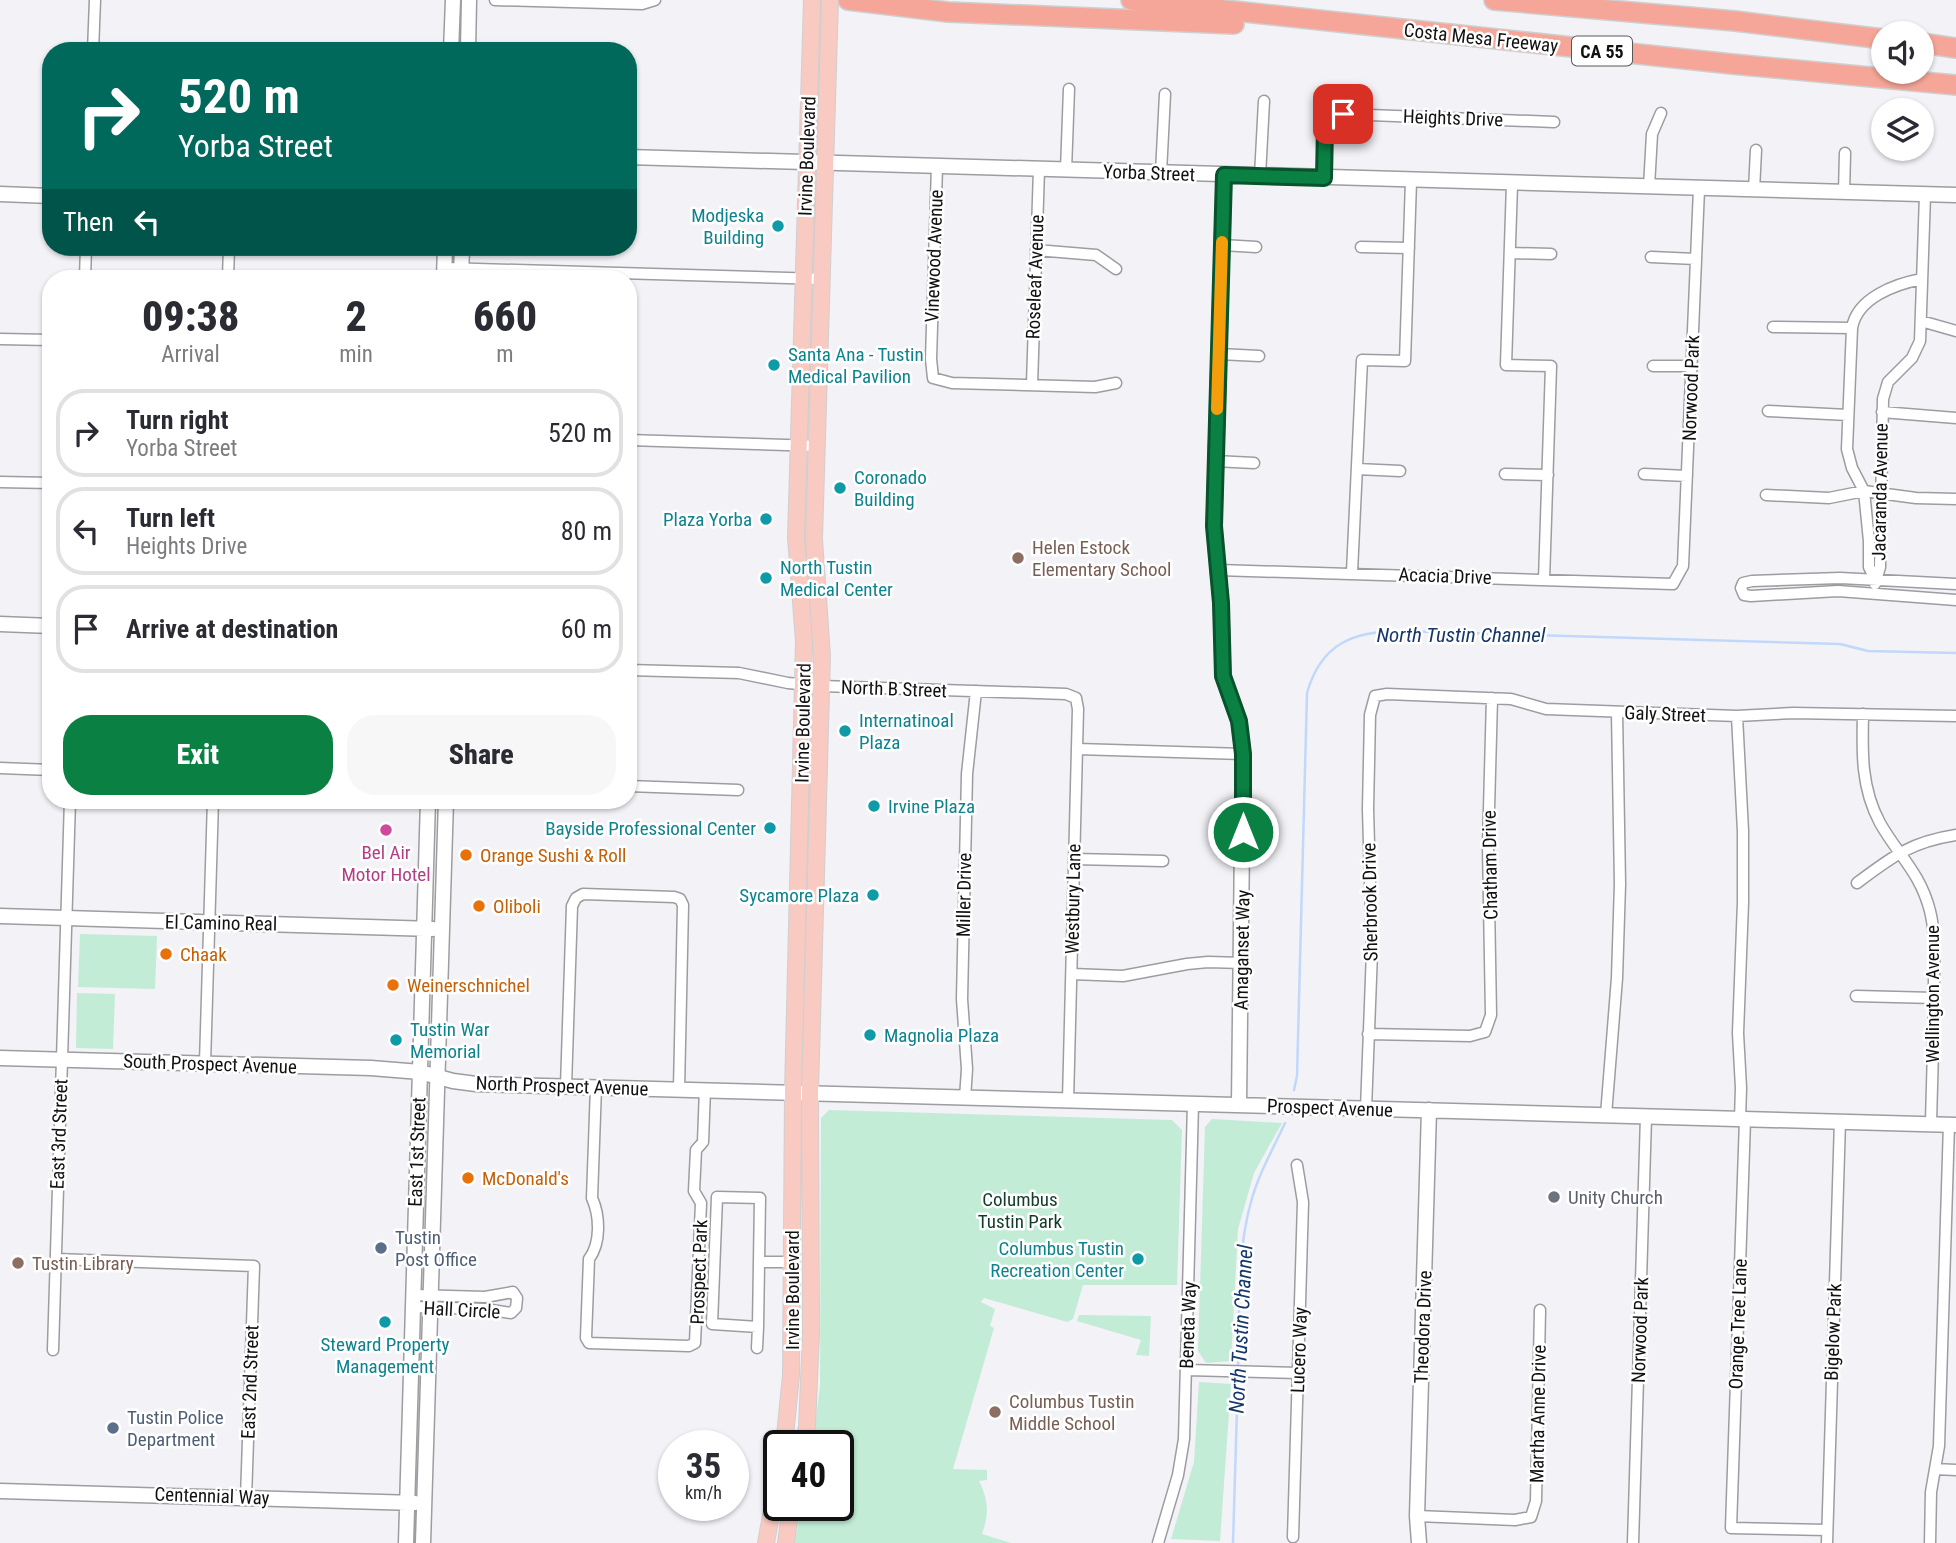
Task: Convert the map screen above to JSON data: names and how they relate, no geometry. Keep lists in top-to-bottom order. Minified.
{"streets":{"highway":["Costa Mesa Freeway","CA 55"],"main road":["Irvine Boulevard","Yorba Street","El Camino Real","Amaganset Way","South Prospect Avenue","North Prospect Avenue","Prospect Avenue","East 1st Street","Theodora Drive","Centennial Way"],"street":["Heights Drive","Vinewood Avenue","Roseleaf Avenue","Norwood Park","Jacaranda Avenue","Acacia Drive","North B Street","Galy Street","Chatham Drive","Miller Drive","Westbury Lane","Sherbrook Drive","Wellington Avenue","East 3rd Street","Prospect Park","Hall Circle","Orange Tree Lane","Beneta Way","Bigelow Park","Lucero Way","East 2nd Street","Martha Anne Drive"]},"crossings":[["Heights Drive","Yorba Street"],["Irvine Boulevard","Yorba Street"],["Irvine Boulevard","North B Street"],["Irvine Boulevard","Prospect Avenue"],["Yorba Street","Vinewood Avenue"],["Yorba Street","Roseleaf Avenue"],["Yorba Street","Norwood Park"],["Yorba Street","Jacaranda Avenue"],["Yorba Street","Amaganset Way"],["Vinewood Avenue","Roseleaf Avenue"],["Norwood Park","Acacia Drive"],["Norwood Park","Prospect Avenue"],["Acacia Drive","Amaganset Way"],["North B Street","Miller Drive"],["North B Street","Westbury Lane"],["Galy Street","Chatham Drive"],["Galy Street","Sherbrook Drive"],["Galy Street","Wellington Avenue"],["Galy Street","Orange Tree Lane"],["Chatham Drive","Sherbrook Drive"],["Miller Drive","Prospect Avenue"],["Westbury Lane","Prospect Avenue"],["Sherbrook Drive","Prospect Avenue"],["El Camino Real","East 3rd Street"],["El Camino Real","East 1st Street"],["Amaganset Way","Prospect Avenue"],["Wellington Avenue","Prospect Avenue"],["South Prospect Avenue","North Prospect Avenue"],["South Prospect Avenue","East 3rd Street"],["South Prospect Avenue","East 1st Street"],["North Prospect Avenue","Prospect Avenue"],["North Prospect Avenue","East 1st Street"],["North Prospect Avenue","Prospect Park"],["Prospect Avenue","Prospect Park"],["Prospect Avenue","Orange Tree Lane"],["Prospect Avenue","Beneta Way"],["Prospect Avenue","Theodora Drive"],["Prospect Avenue","Bigelow Park"],["East 3rd Street","East 2nd Street"],["East 1st Street","Hall Circle"],["East 1st Street","Centennial Way"],["Orange Tree Lane","Bigelow Park"],["Theodora Drive","Martha Anne Drive"],["East 2nd Street","Centennial Way"]],"water":["North Tustin Channel"],"parks":["Columbus Tustin Park"],"places":["Modjeska Building","Santa Ana - Tustin Medical Pavilion","Coronado Building","Plaza Yorba","Helen Estock Elementary School","North Tustin Medical Center","Internatinoal Plaza","Irvine Plaza","Bayside Professional Center","Bel Air Motor Hotel","Orange Sushi & Roll","Sycamore Plaza","Oliboli","Chaak","Weinerschnichel","Magnolia Plaza","Tustin War Memorial","McDonald's","Unity Church","Tustin Post Office","Columbus Tustin Recreation Center","Tustin Library","Steward Property Management","Columbus Tustin Middle School","Tustin Police Department"],"page":{"turn":["520 m","Yorba Street"],"then":"Then","eta":["09:38","Arrival","2","min","660","m"],"list":[{"name":"Turn right","note":"Yorba Street","value":"520 m"},{"name":"Turn left","note":"Heights Drive","value":"80 m"},{"name":"Arrive at destination","value":"60 m"}],"buttons":["Exit","Share"],"speed":"35 km/h","limit":"40"}}
